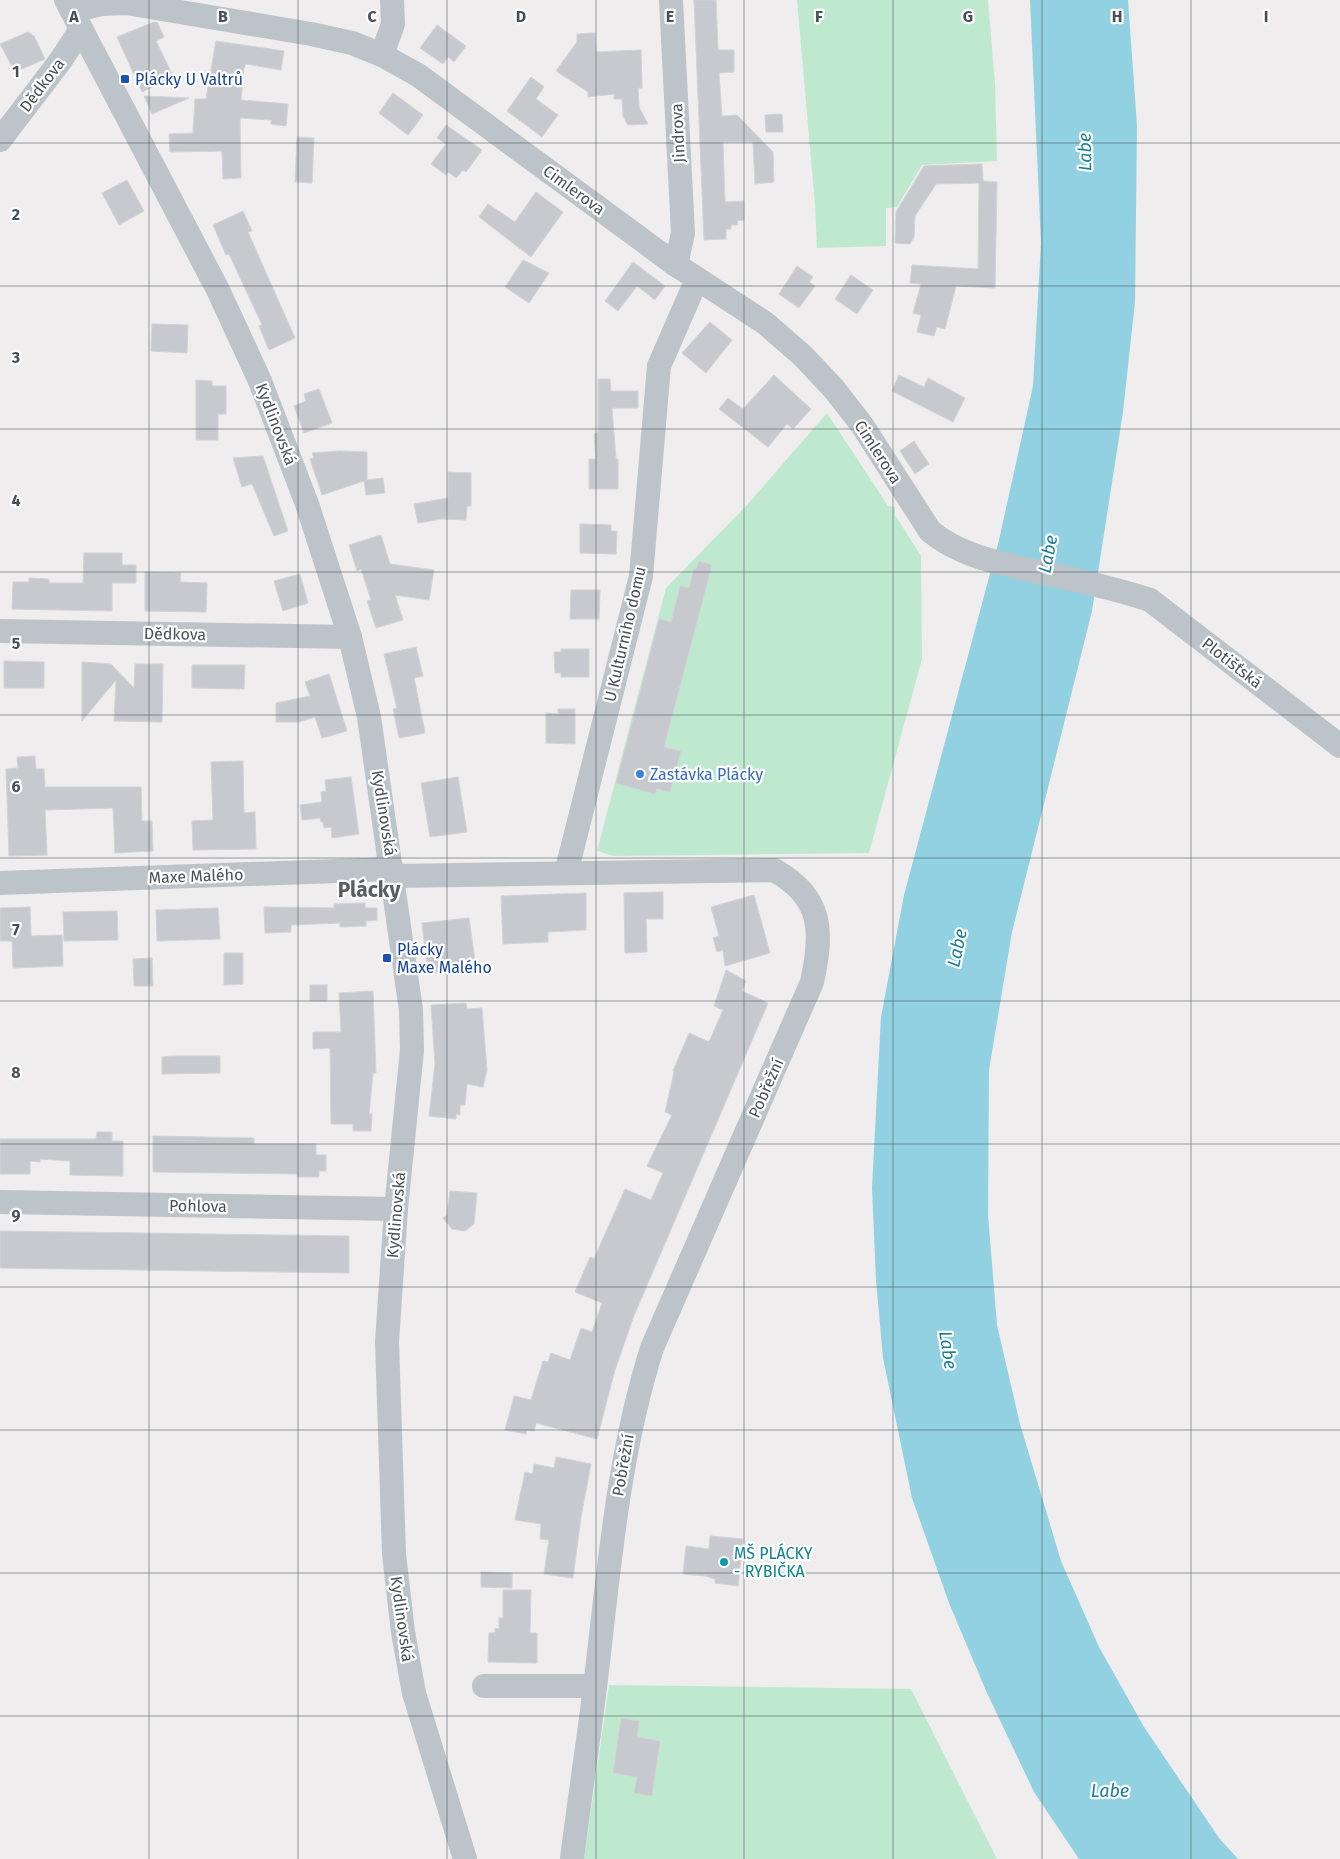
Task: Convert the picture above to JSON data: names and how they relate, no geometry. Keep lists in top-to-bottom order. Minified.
{"streets":{"street":["Dědkova","Jindrova","Cimlerova","Kydlinovská","U Kulturního domu","Plotišťská","Maxe Malého","Pobřežní","Pohlova"]},"crossings":[["Dědkova","Cimlerova"],["Dědkova","Kydlinovská"],["Jindrova","Cimlerova"],["Cimlerova","Kydlinovská"],["Cimlerova","U Kulturního domu"],["Cimlerova","Plotišťská"],["Kydlinovská","Maxe Malého"],["Kydlinovská","Pobřežní"],["Kydlinovská","Pohlova"],["U Kulturního domu","Pobřežní"],["Maxe Malého","Pobřežní"]],"districts":["Plácky"],"water":["Labe"],"places":{"transit":["Plácky U Valtrů","Plácky Maxe Malého"],"other":["Zastávka Plácky","MŠ PLÁCKY - RYBIČKA"]},"grid":{"columns":["A","B","C","D","E","F","G","H","I"],"rows":["1","2","3","4","5","6","7","8","9"]}}
